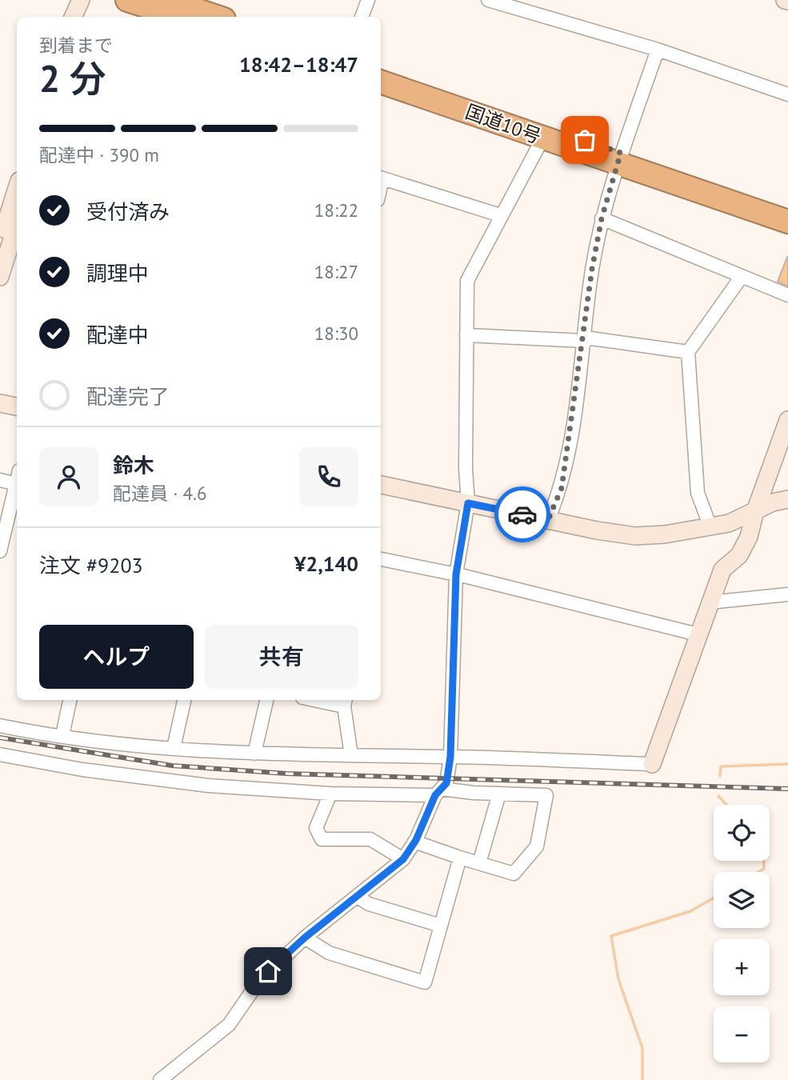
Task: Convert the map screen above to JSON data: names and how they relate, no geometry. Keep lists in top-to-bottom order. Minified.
{"streets":{"highway":["国道10号"]},"page":{"heading":["2 分","到着まで","18:42–18:47"],"panel":["鈴木","配達員 · 4.6","注文 #9203","¥2,140"],"bar":"配達中 · 390 m","list":[["受付済み","18:22"],["調理中","18:27"],["配達中","18:30"],"配達完了"],"buttons":["ヘルプ","共有"],"map_buttons":["+","−"]}}
